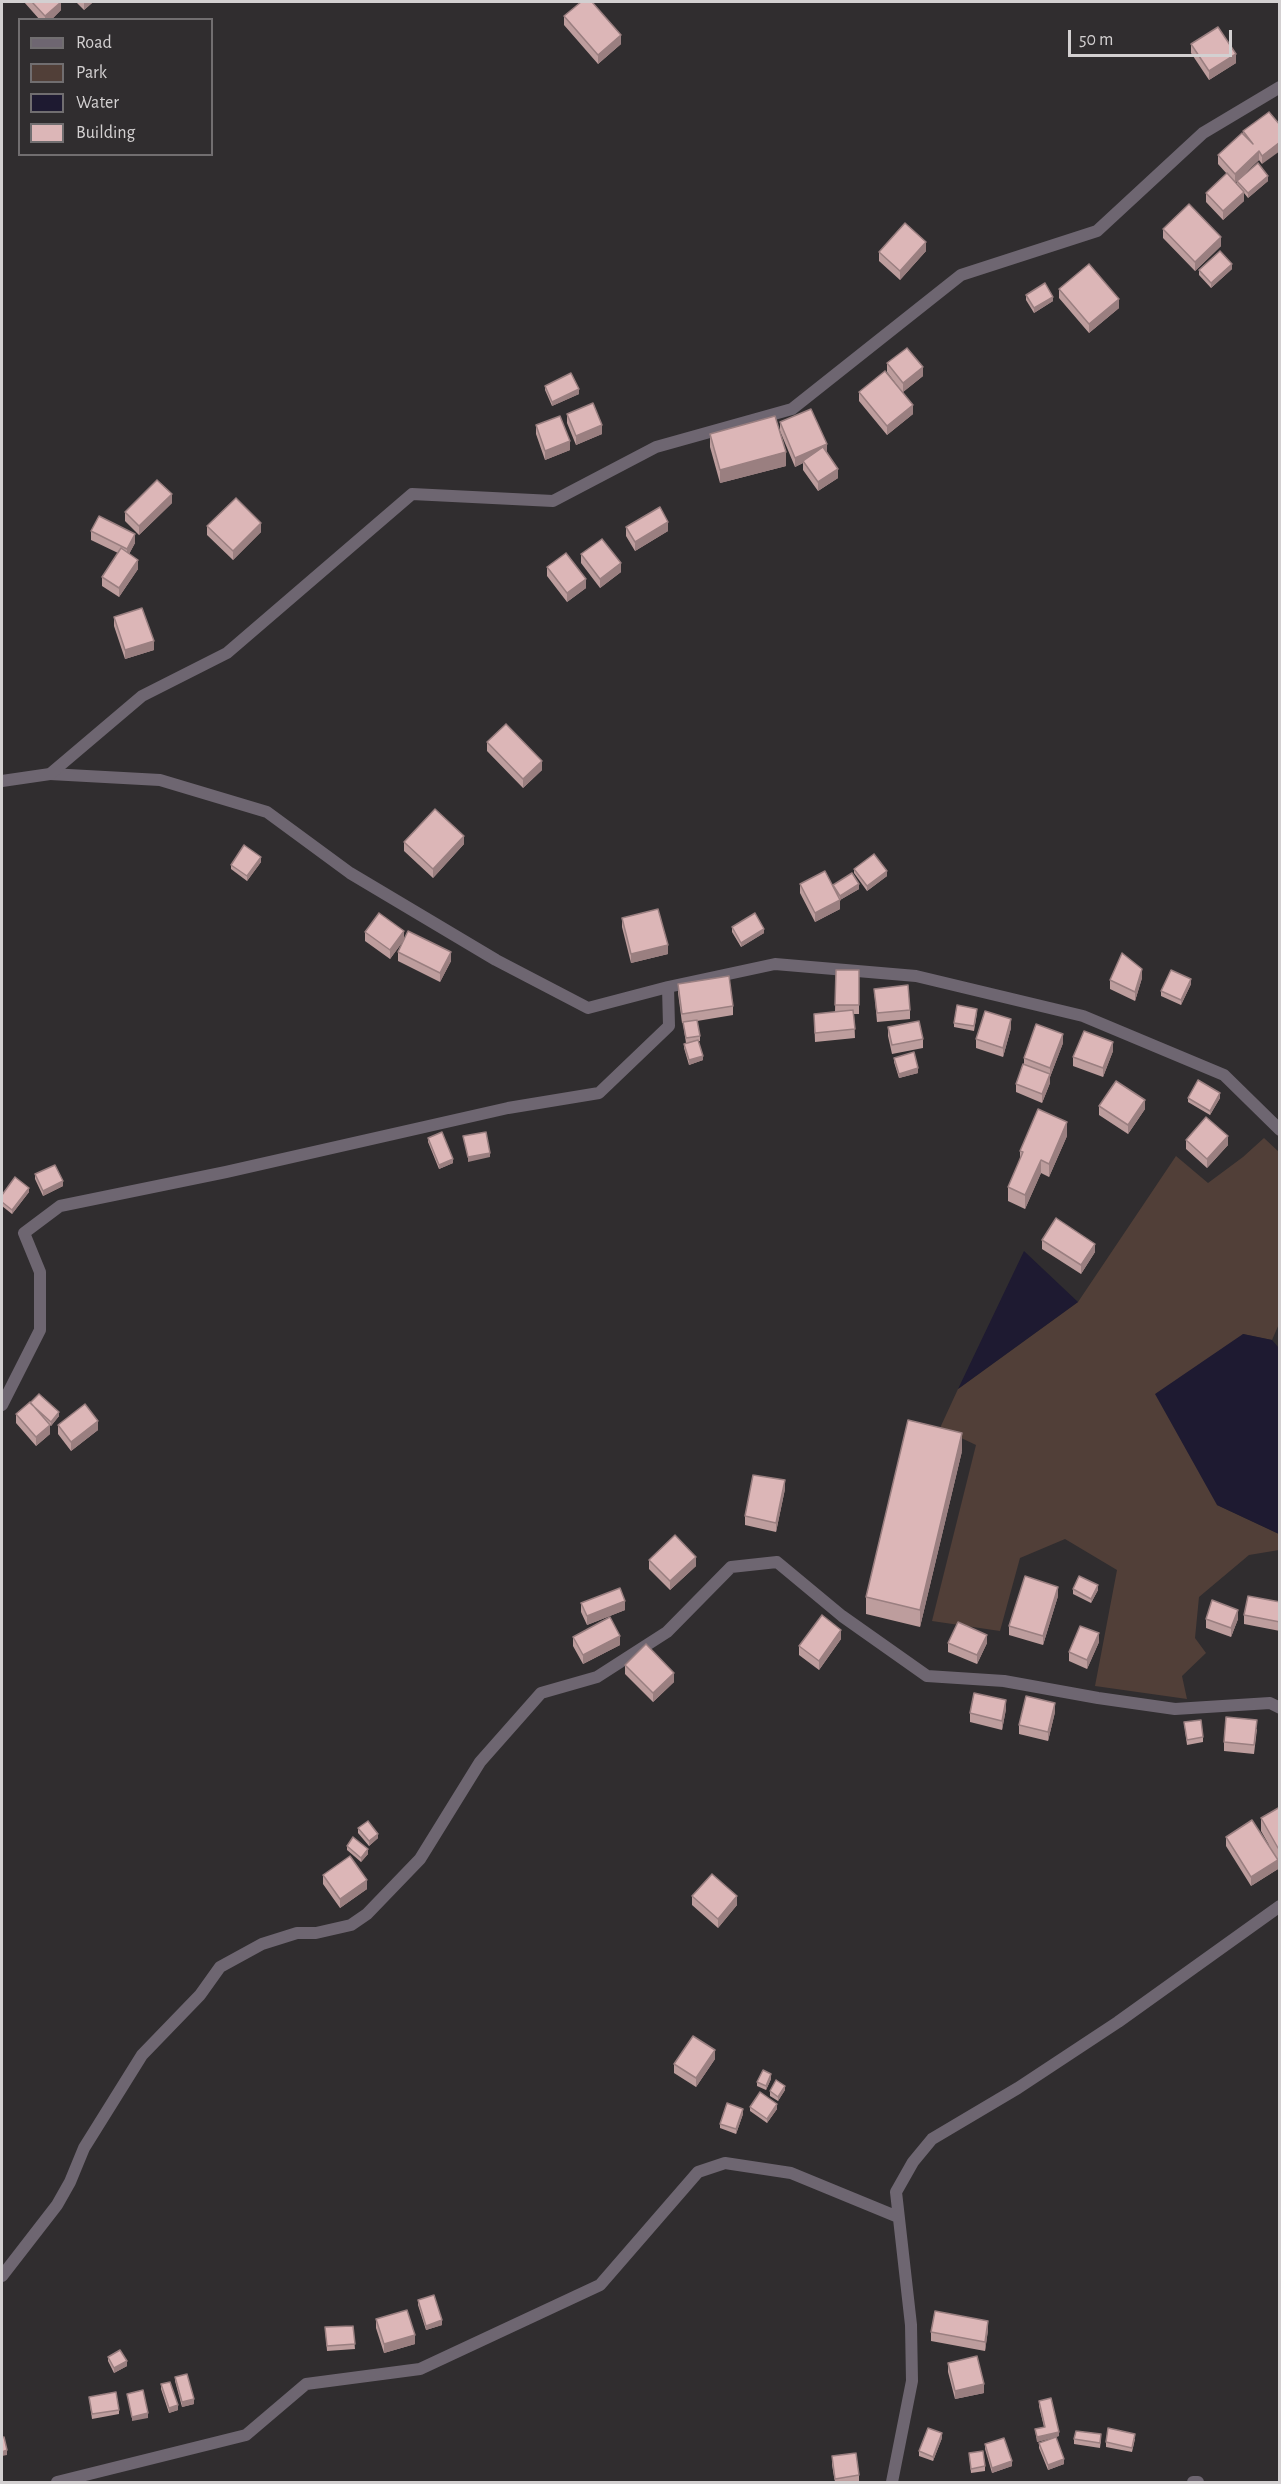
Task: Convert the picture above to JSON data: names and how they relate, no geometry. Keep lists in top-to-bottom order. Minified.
{"legend":["Road","Park","Water","Building"],"scale_bar":"50 m"}
